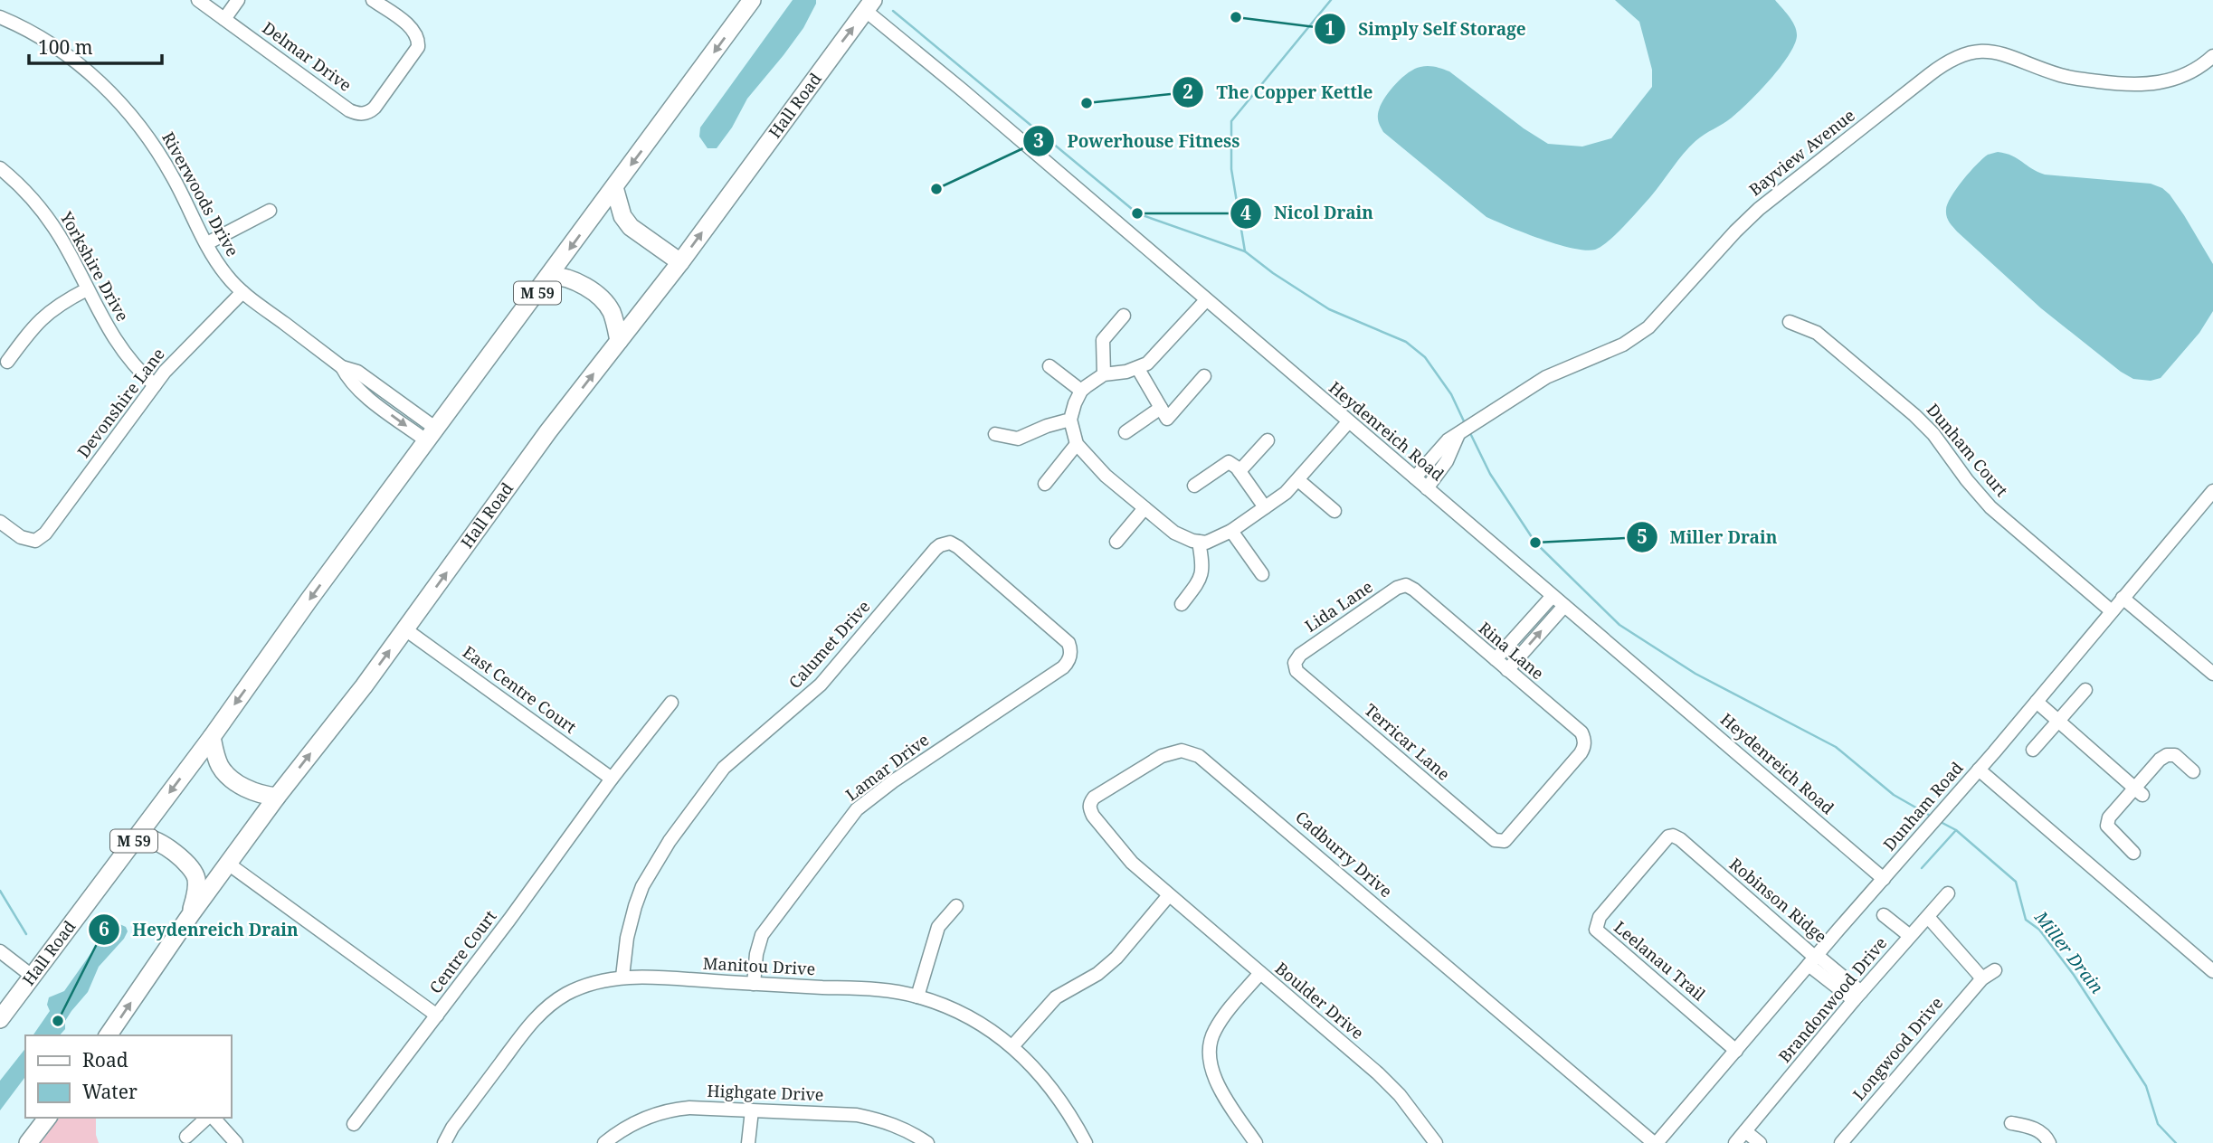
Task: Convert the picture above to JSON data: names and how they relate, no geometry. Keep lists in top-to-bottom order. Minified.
{"streets":{"highway":["Hall Road","M 59"],"street":["Delmar Drive","Bayview Avenue","Riverwoods Drive","Yorkshire Drive","Devonshire Lane","Heydenreich Road","Dunham Court","Lida Lane","Calumet Drive","Rina Lane","East Centre Court","Terricar Lane","Lamar Drive","Dunham Road","Cadburry Drive","Robinson Ridge","Centre Court","Leelanau Trail","Manitou Drive","Brandonwood Drive","Boulder Drive","Longwood Drive","Highgate Drive"]},"crossings":[["Hall Road","Riverwoods Drive"],["Hall Road","Heydenreich Road"],["Hall Road","East Centre Court"],["Hall Road","Centre Court"],["Bayview Avenue","Heydenreich Road"],["Riverwoods Drive","Devonshire Lane"],["Yorkshire Drive","Devonshire Lane"],["Heydenreich Road","Dunham Road"],["Dunham Court","Dunham Road"],["Lida Lane","Rina Lane"],["Lida Lane","Terricar Lane"],["Calumet Drive","Lamar Drive"],["Calumet Drive","Manitou Drive"],["Rina Lane","Terricar Lane"],["East Centre Court","Centre Court"],["Lamar Drive","Manitou Drive"],["Dunham Road","Cadburry Drive"],["Dunham Road","Robinson Ridge"],["Dunham Road","Leelanau Trail"],["Cadburry Drive","Boulder Drive"],["Robinson Ridge","Leelanau Trail"],["Robinson Ridge","Brandonwood Drive"]],"water":["Miller Drain"],"places":["Simply Self Storage","The Copper Kettle","Powerhouse Fitness","Nicol Drain","Miller Drain","Heydenreich Drain"],"legend":["Road","Water"],"scale_bar":"100 m"}
